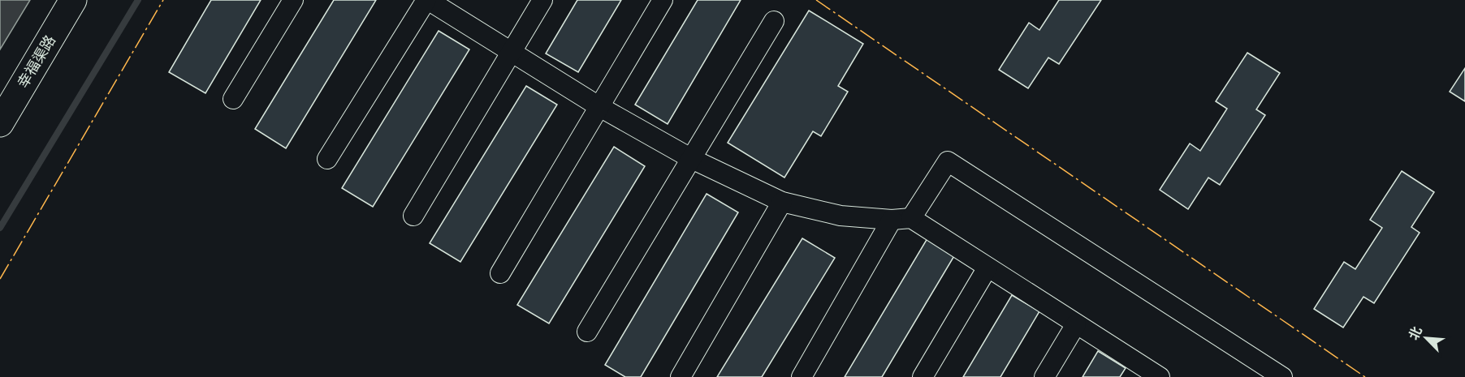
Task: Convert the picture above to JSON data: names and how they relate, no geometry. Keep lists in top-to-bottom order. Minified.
{"streets":{"street":["幸福渠路"]},"north":"top left"}
